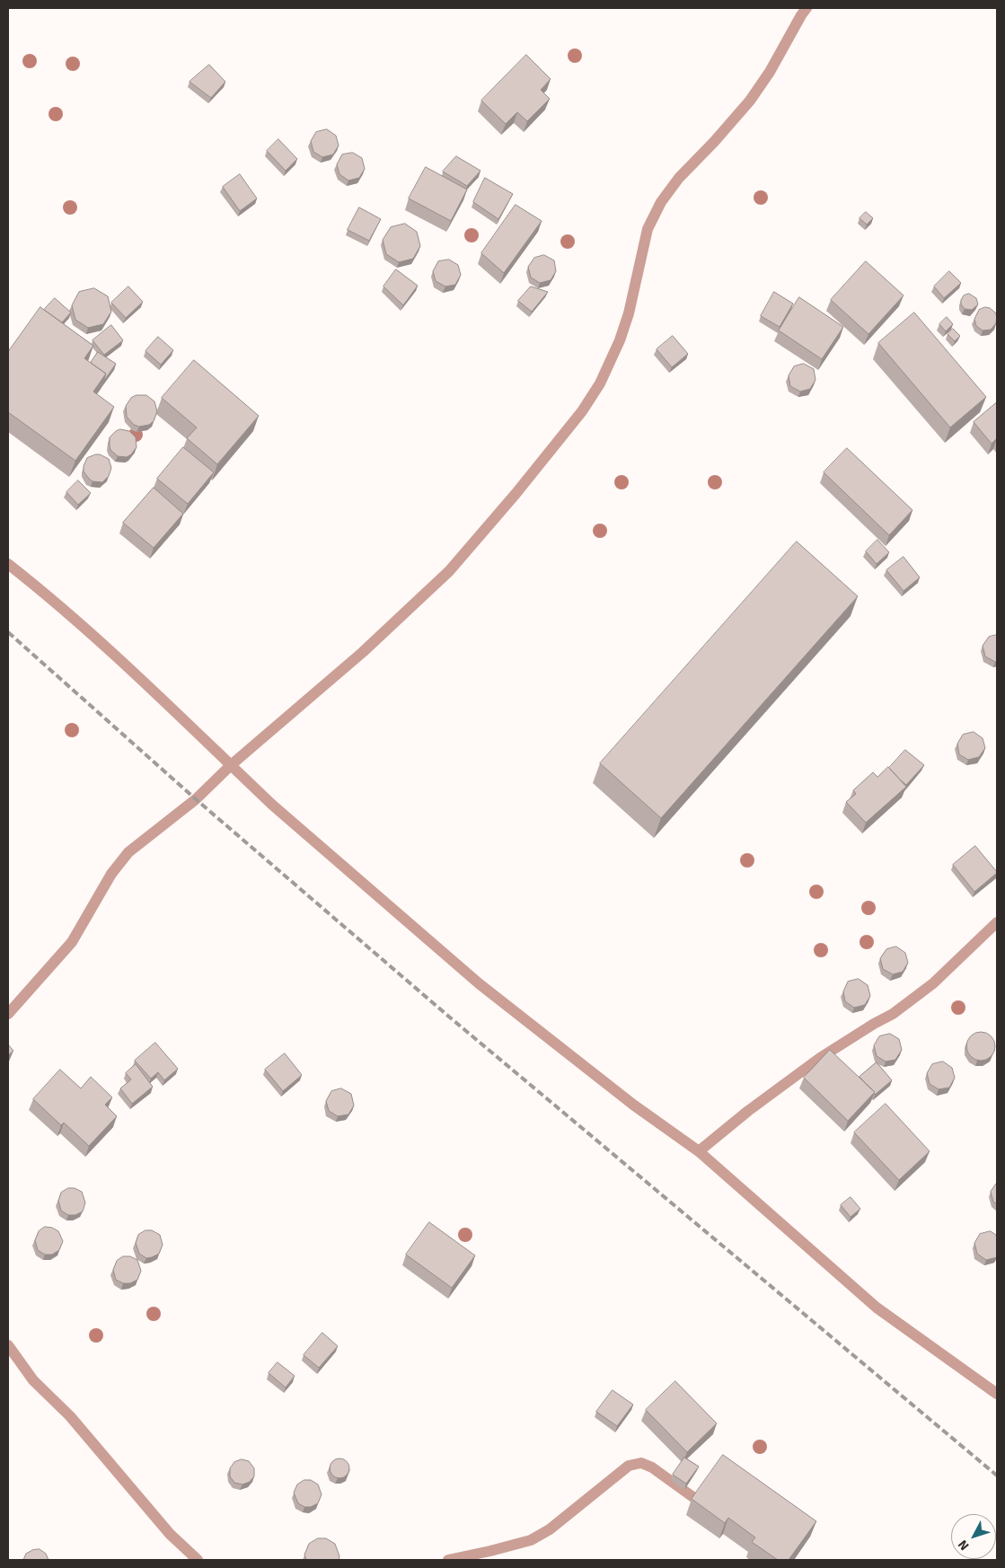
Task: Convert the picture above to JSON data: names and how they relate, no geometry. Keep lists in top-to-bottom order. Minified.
{"north":"bottom left"}
